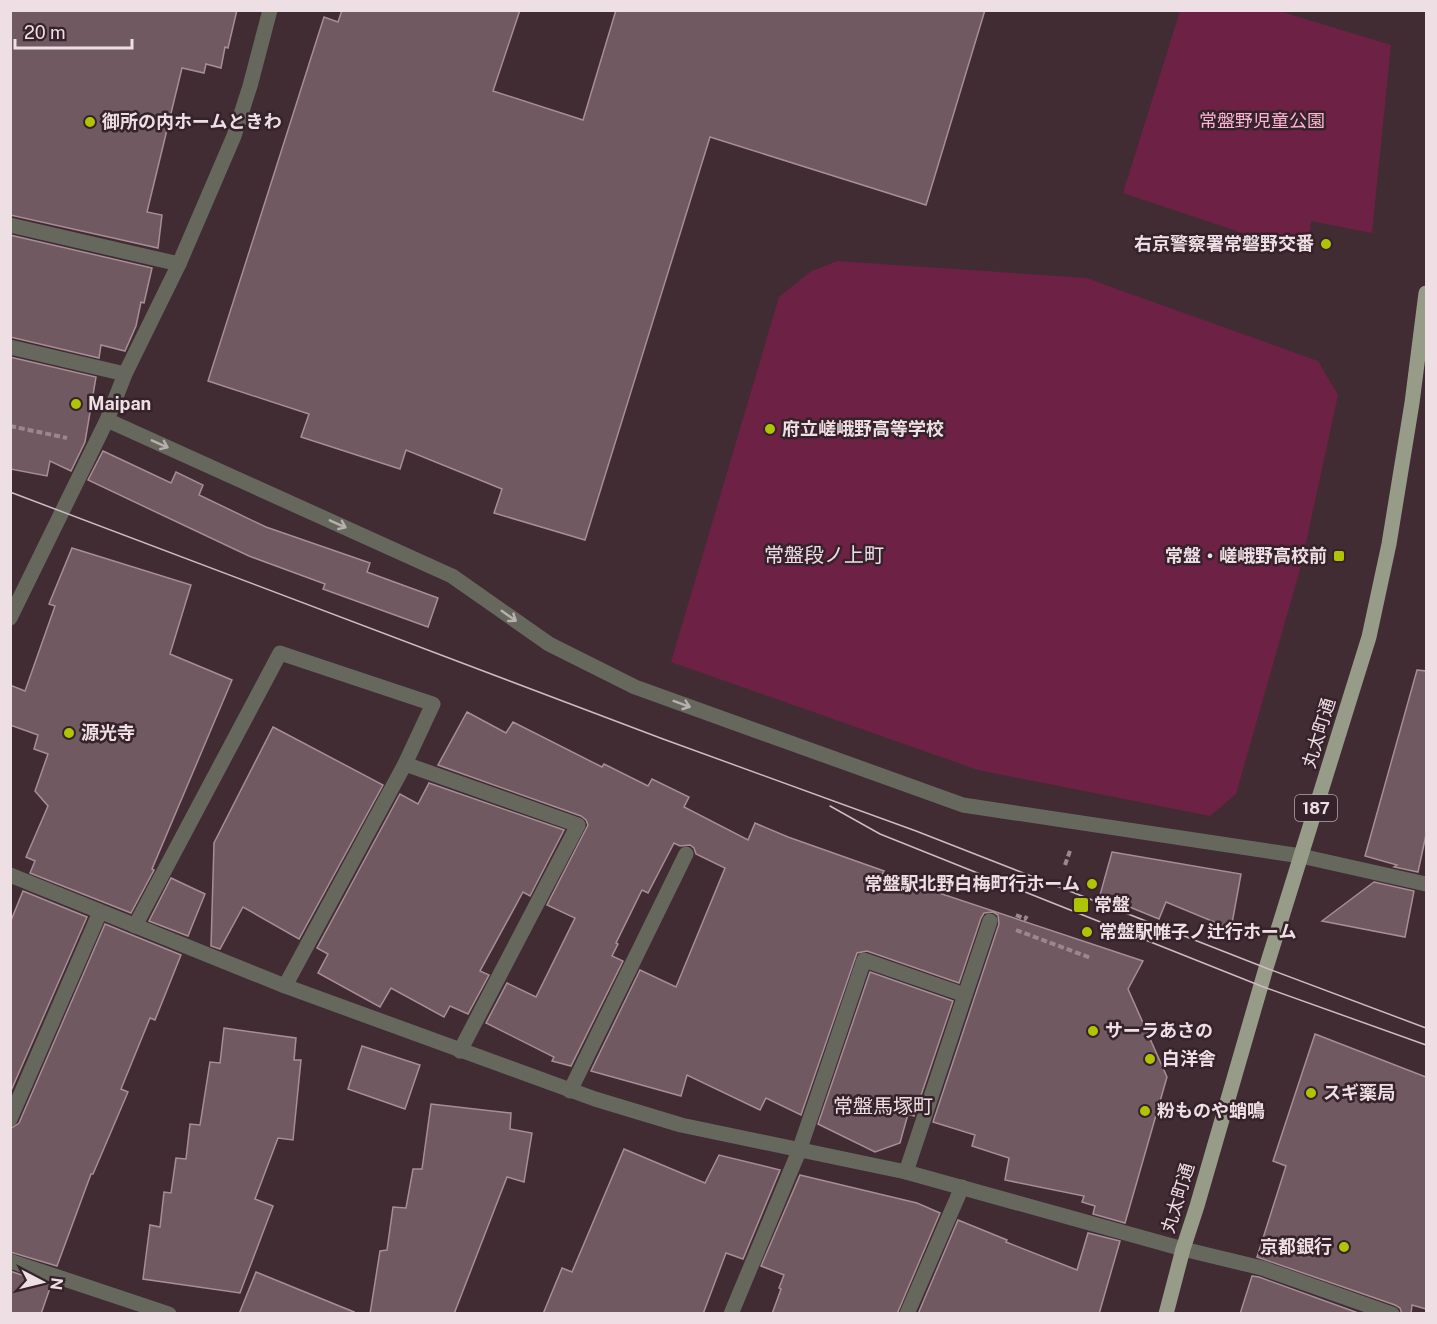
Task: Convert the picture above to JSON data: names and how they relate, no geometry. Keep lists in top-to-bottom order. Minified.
{"streets":{"main road":["丸太町通","187"]},"districts":["常盤段ノ上町","常盤馬塚町"],"parks":["常盤野児童公園"],"places":{"other":["御所の内ホームときわ","右京警察署常磐野交番","Maipan","府立嵯峨野高等学校","源光寺","常盤駅北野白梅町行ホーム","常盤駅帷子ノ辻行ホーム","サーラあさの","白洋舎","スギ薬局","粉ものや蛸鳴","京都銀行"],"transit":["常盤・嵯峨野高校前","常盤"]},"scale_bar":"20 m","north":"right"}
